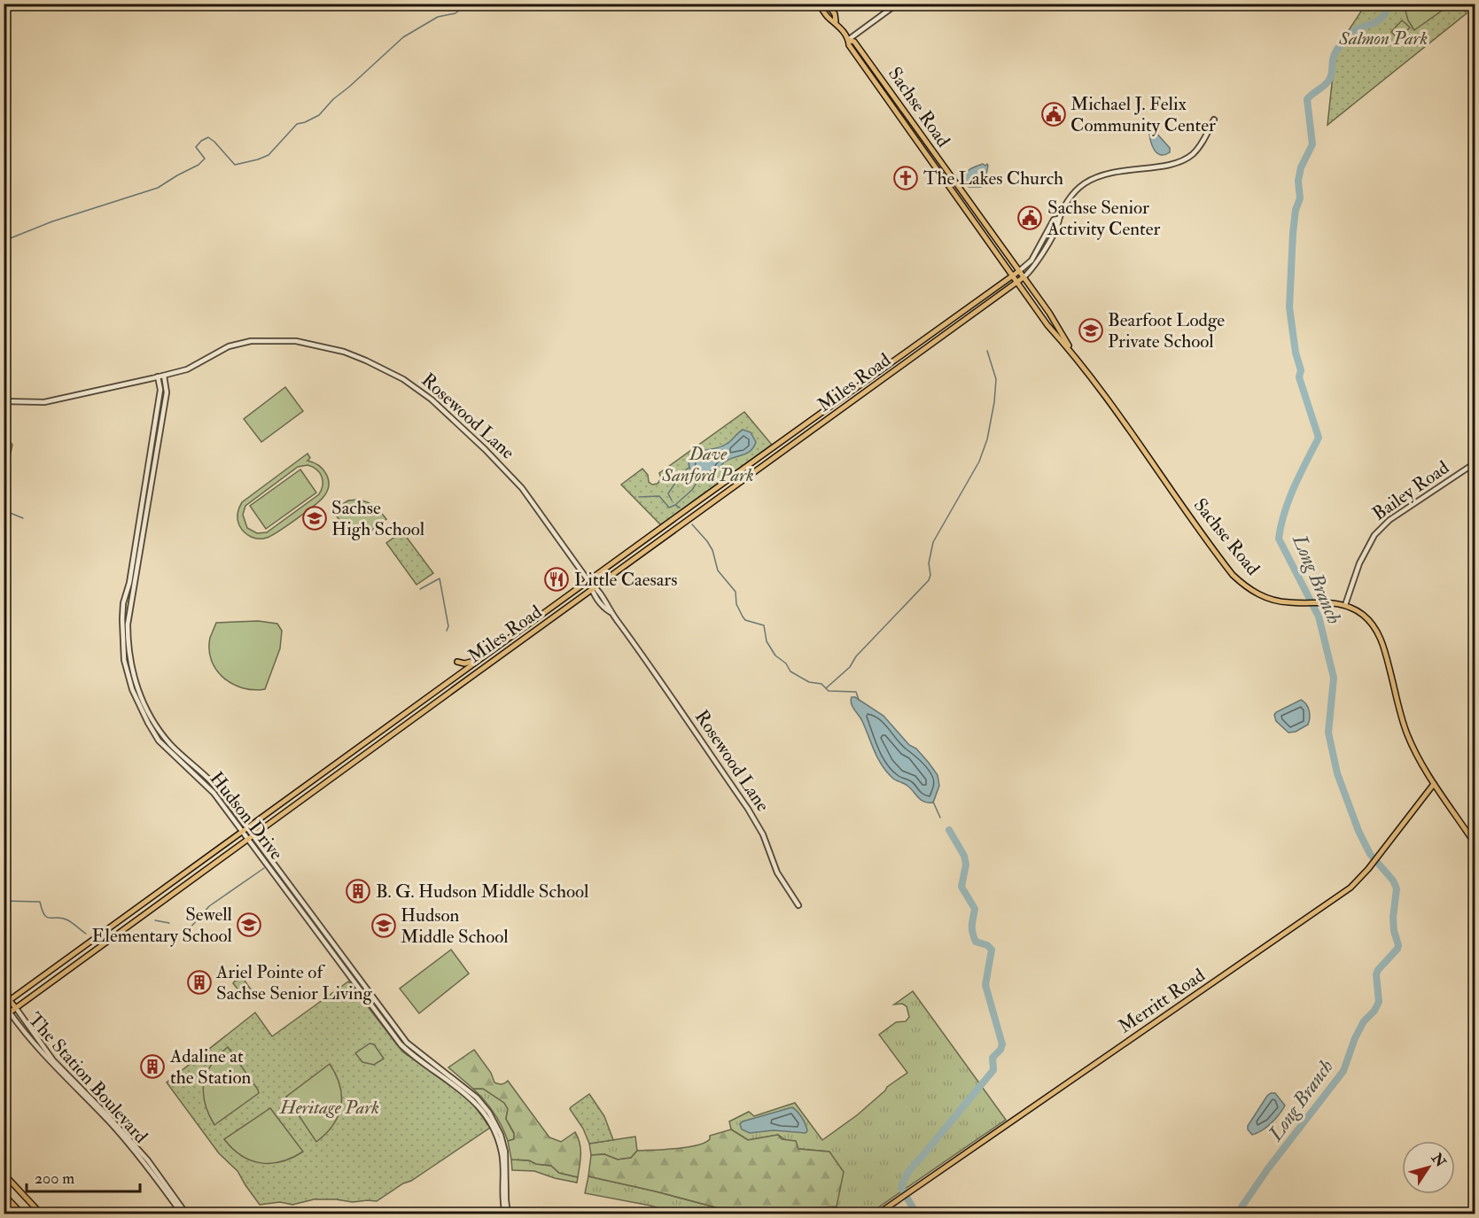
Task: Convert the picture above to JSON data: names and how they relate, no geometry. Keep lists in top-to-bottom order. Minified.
{"streets":{"main road":["Sachse Road","Miles Road","Merritt Road"],"street":["Rosewood Lane","Bailey Road","Hudson Drive","The Station Boulevard"]},"crossings":[["Sachse Road","Miles Road"],["Sachse Road","Bailey Road"],["Sachse Road","Merritt Road"],["Miles Road","Rosewood Lane"],["Miles Road","Hudson Drive"],["Miles Road","The Station Boulevard"],["Rosewood Lane","Hudson Drive"]],"water":["Long Branch"],"parks":["Salmon Park","Dave Sanford Park","Heritage Park"],"places":{"public building":["Michael J. Felix Community Center","Sachse Senior Activity Center"],"church":["The Lakes Church"],"school or university":["Bearfoot Lodge Private School","Sachse High School","Sewell Elementary School","Hudson Middle School"],"restaurant":["Little Caesars"],"building":["B. G. Hudson Middle School","Ariel Pointe of Sachse Senior Living","Adaline at the Station"]},"scale_bar":"200 m","north":"top right"}
